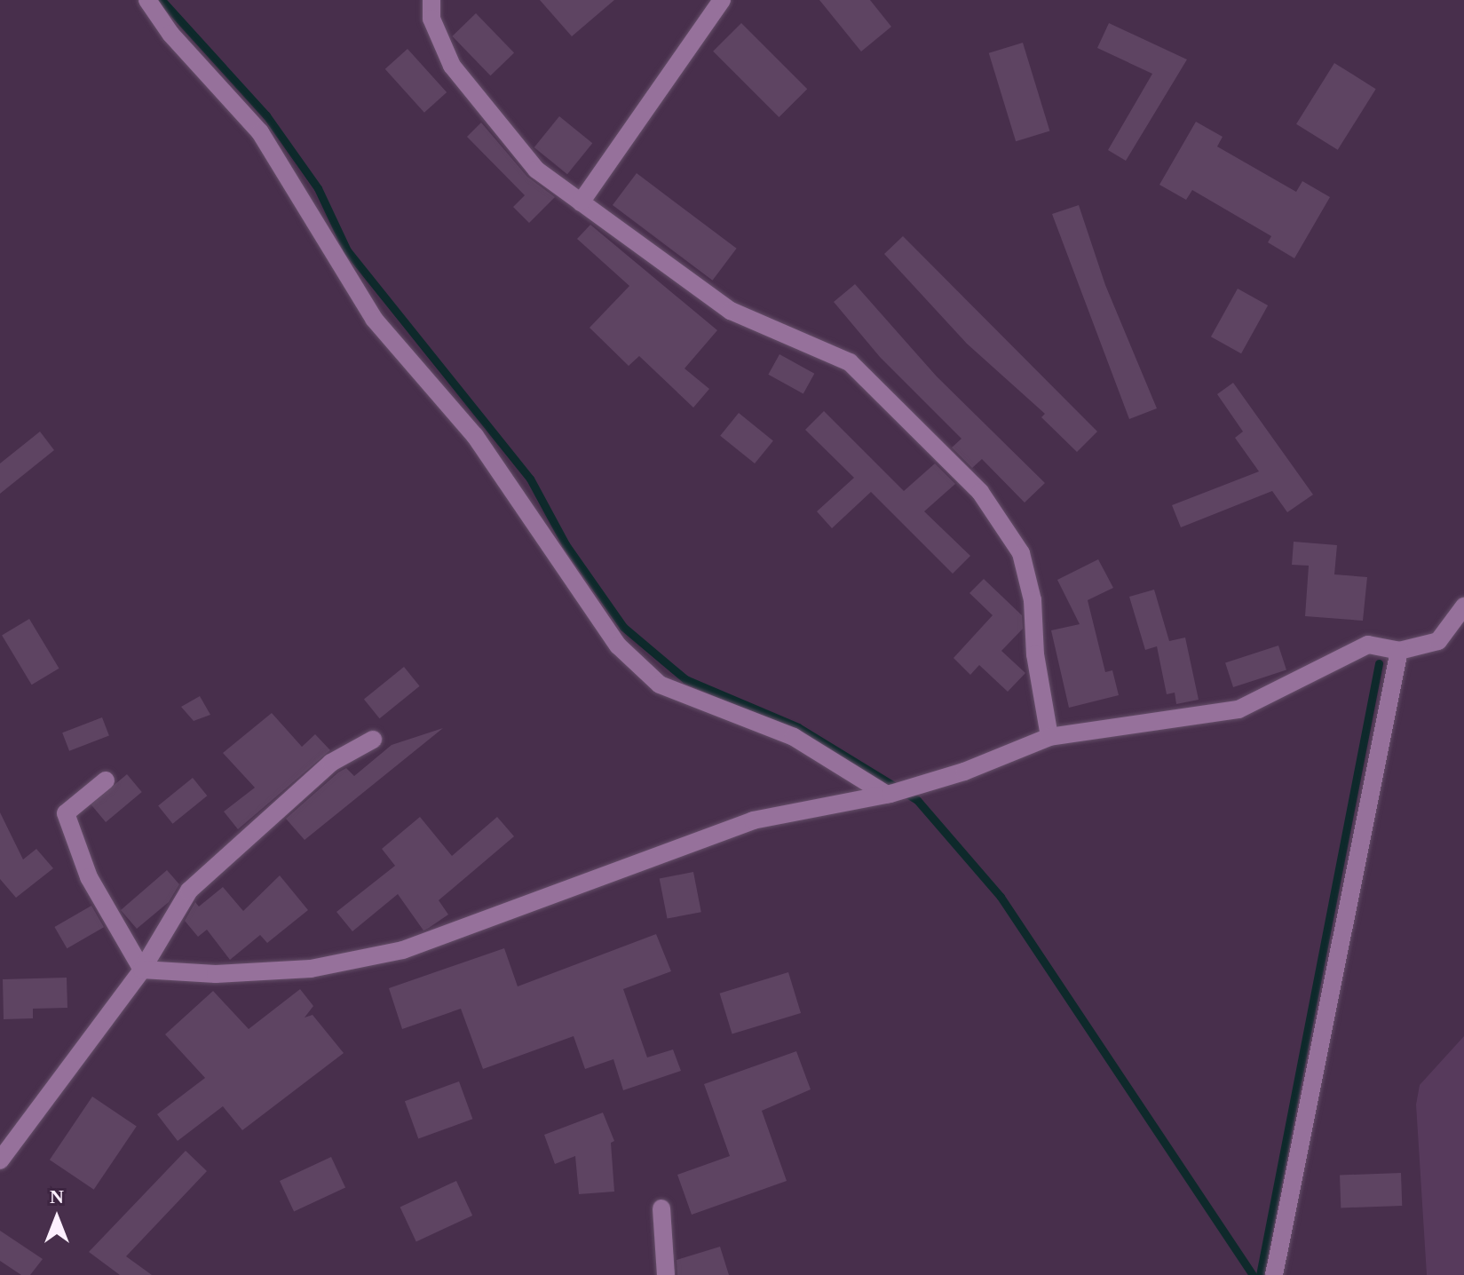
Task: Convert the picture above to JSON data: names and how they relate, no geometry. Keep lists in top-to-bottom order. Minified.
{"north":"top"}
